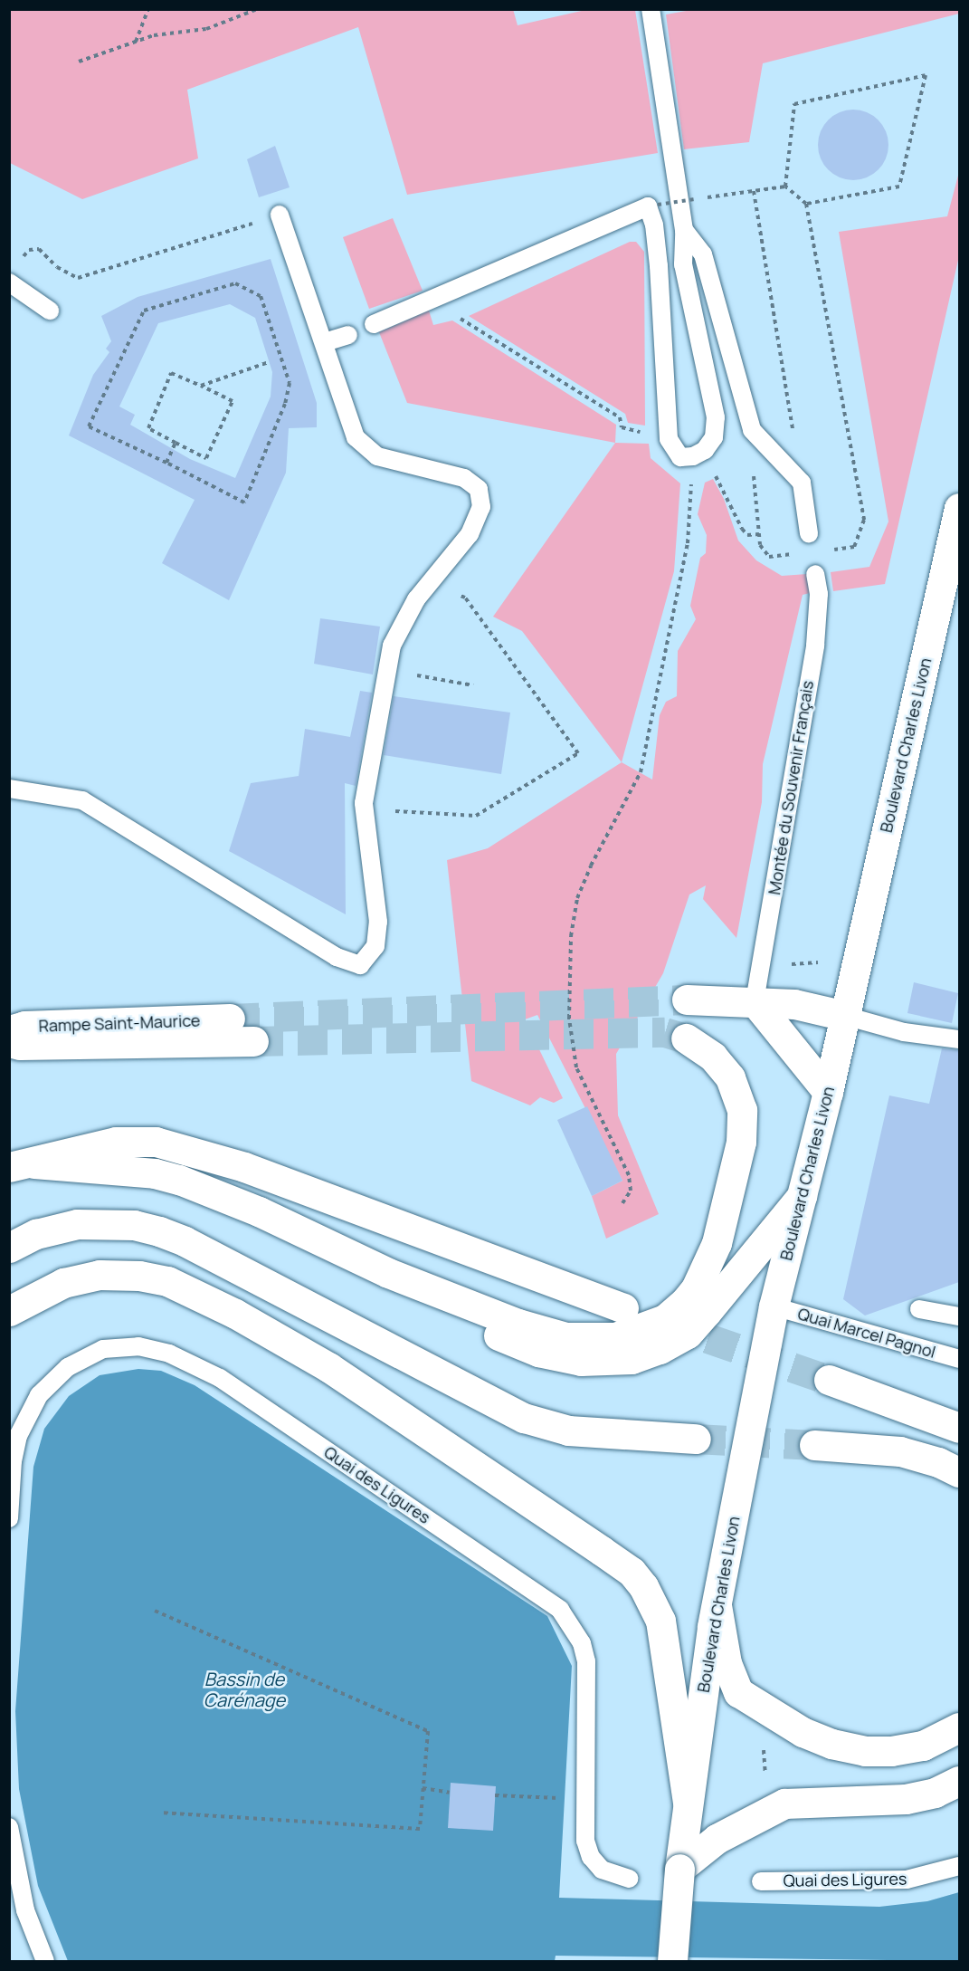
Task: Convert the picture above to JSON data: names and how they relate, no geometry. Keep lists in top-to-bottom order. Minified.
{"streets":{"main road":["Boulevard Charles Livon","Rampe Saint-Maurice"],"lane":["Montée du Souvenir Français","Quai Marcel Pagnol","Quai des Ligures"]},"crossings":[["Boulevard Charles Livon","Quai Marcel Pagnol"]],"water":["Bassin de Carénage"]}
